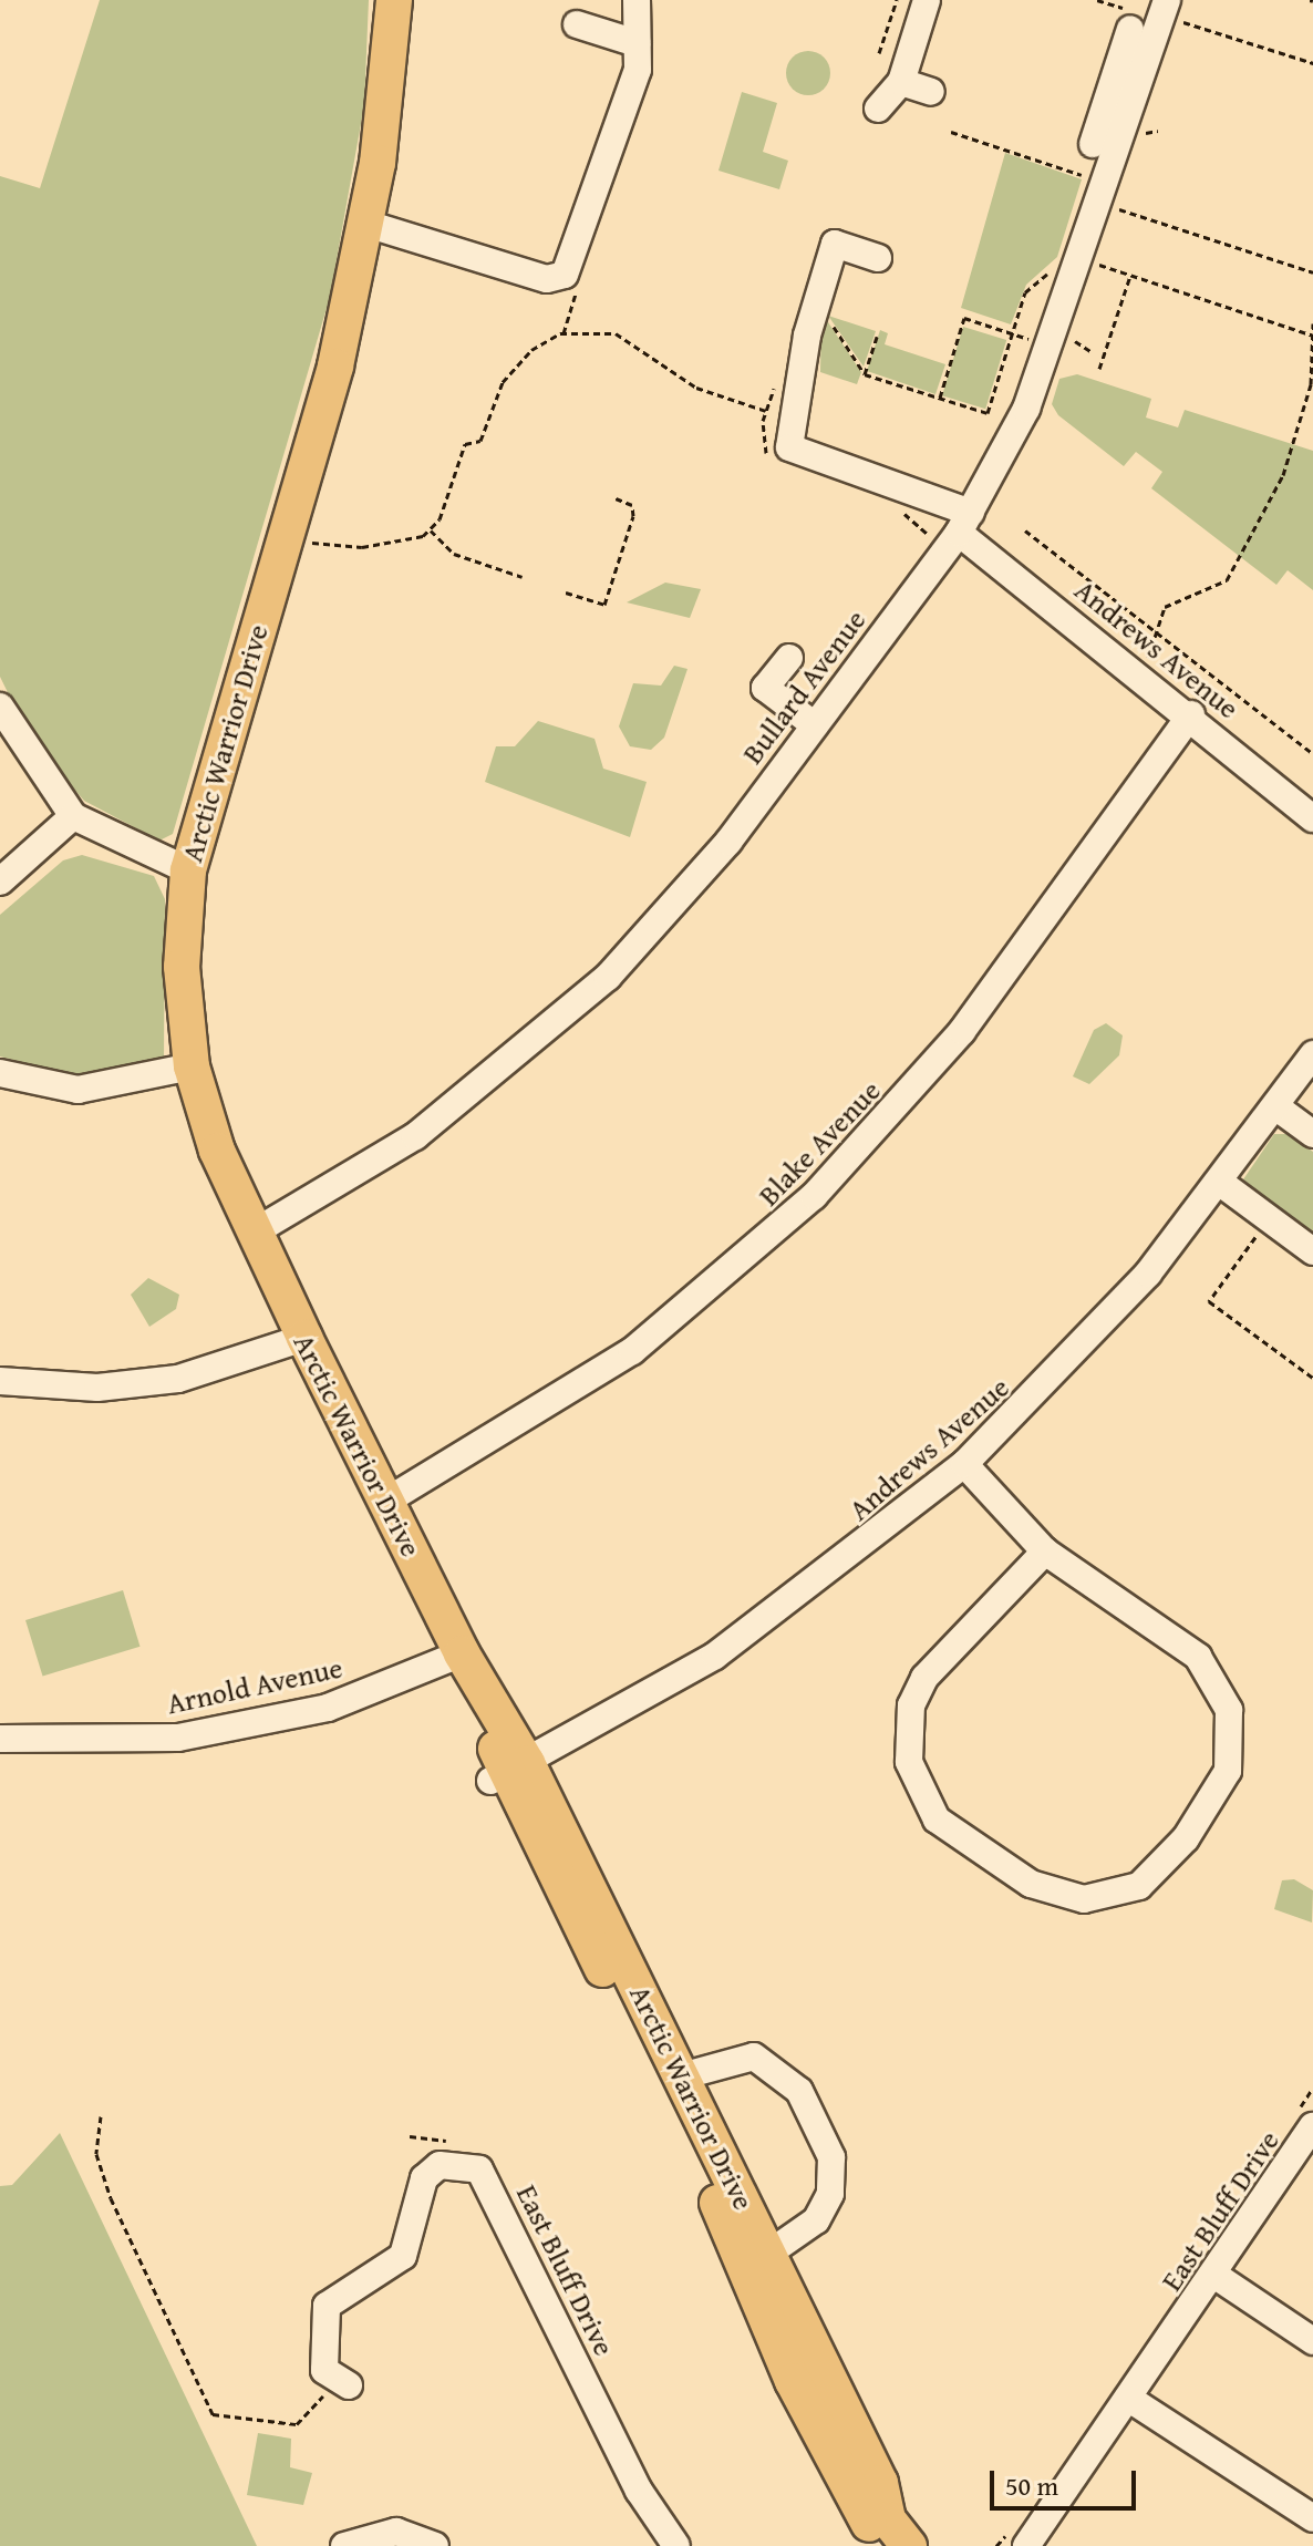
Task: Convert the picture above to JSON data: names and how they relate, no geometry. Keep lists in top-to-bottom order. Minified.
{"streets":{"main road":["Arctic Warrior Drive"],"street":["Andrews Avenue","Bullard Avenue","Blake Avenue","Arnold Avenue","East Bluff Drive"]},"crossings":[["Andrews Avenue","Bullard Avenue"],["Andrews Avenue","Arctic Warrior Drive"],["Andrews Avenue","Blake Avenue"],["Bullard Avenue","Arctic Warrior Drive"],["Arctic Warrior Drive","Blake Avenue"],["Arctic Warrior Drive","Arnold Avenue"]],"scale_bar":"50 m"}
